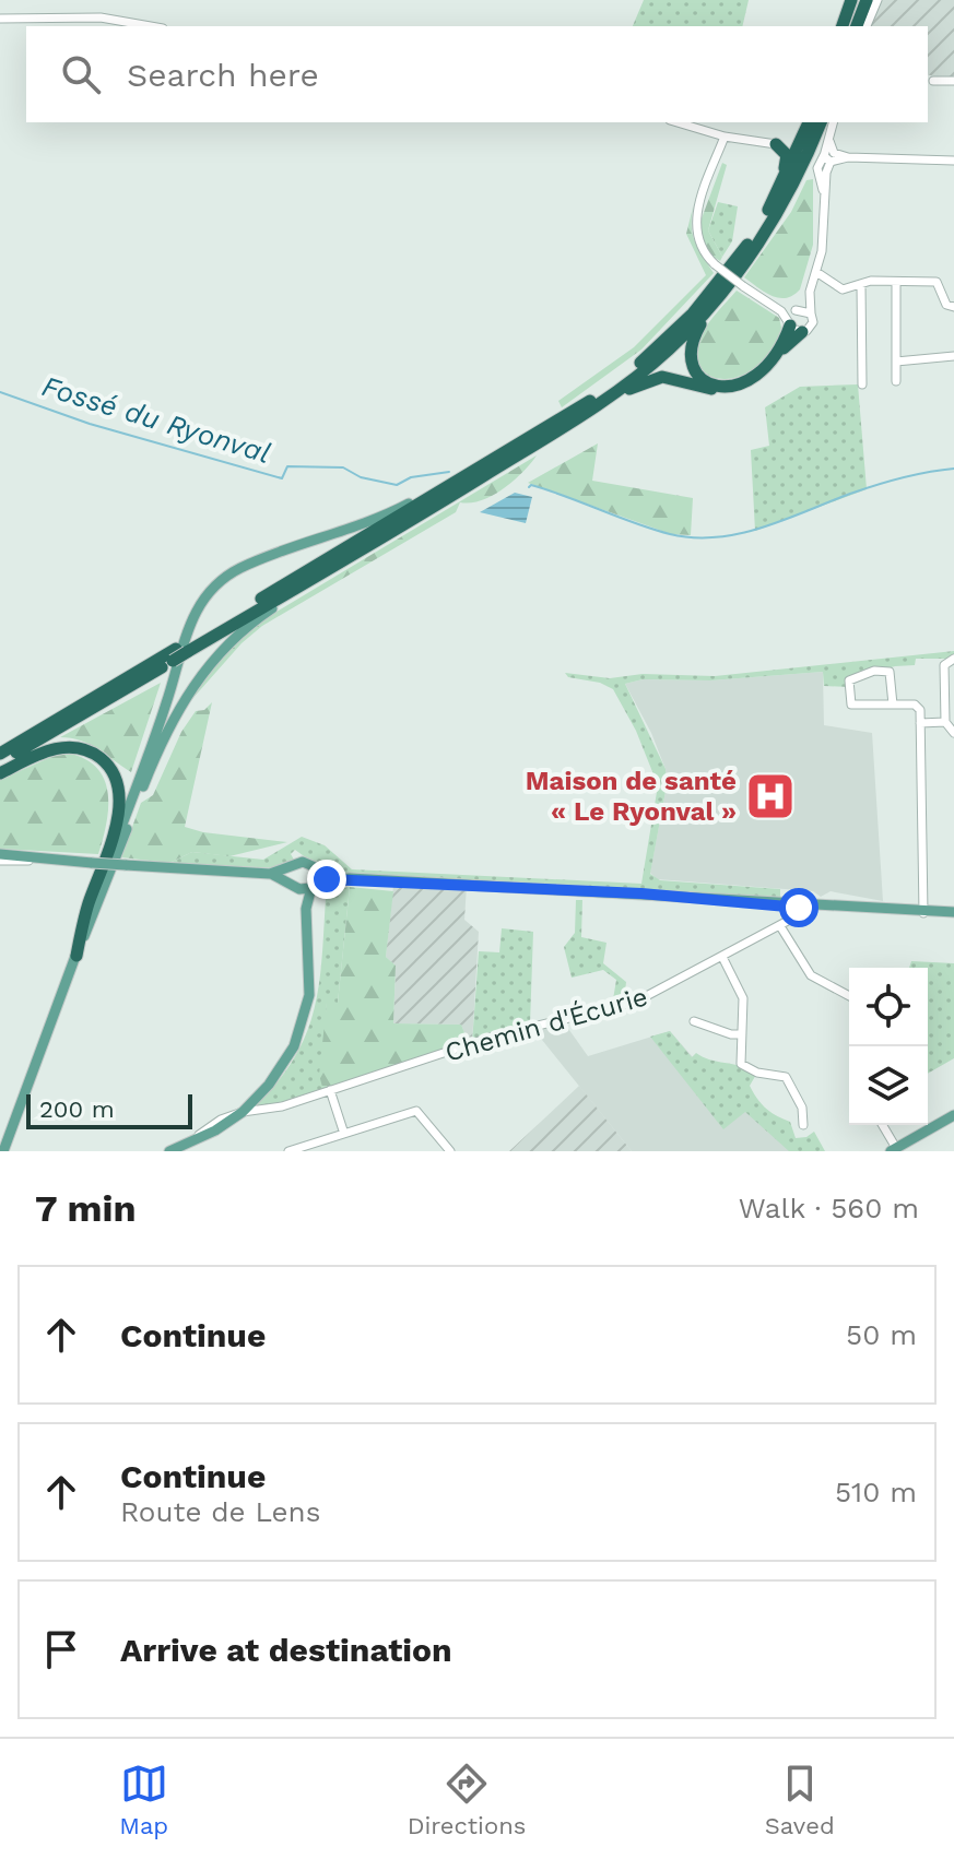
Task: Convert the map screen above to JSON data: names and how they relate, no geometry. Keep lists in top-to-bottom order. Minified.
{"streets":{"street":["Chemin d'Écurie"]},"water":["Fossé du Ryonval"],"places":{"hospital":["Maison de santé « Le Ryonval »"]},"scale_bar":"200 m","page":{"search":"Search here","scale":"200 m","heading":["7 min","Walk · 560 m"],"list":[["Continue","50 m"],["Continue","Route de Lens","510 m"],"Arrive at destination"],"nav":["Map","Directions","Saved"]}}
